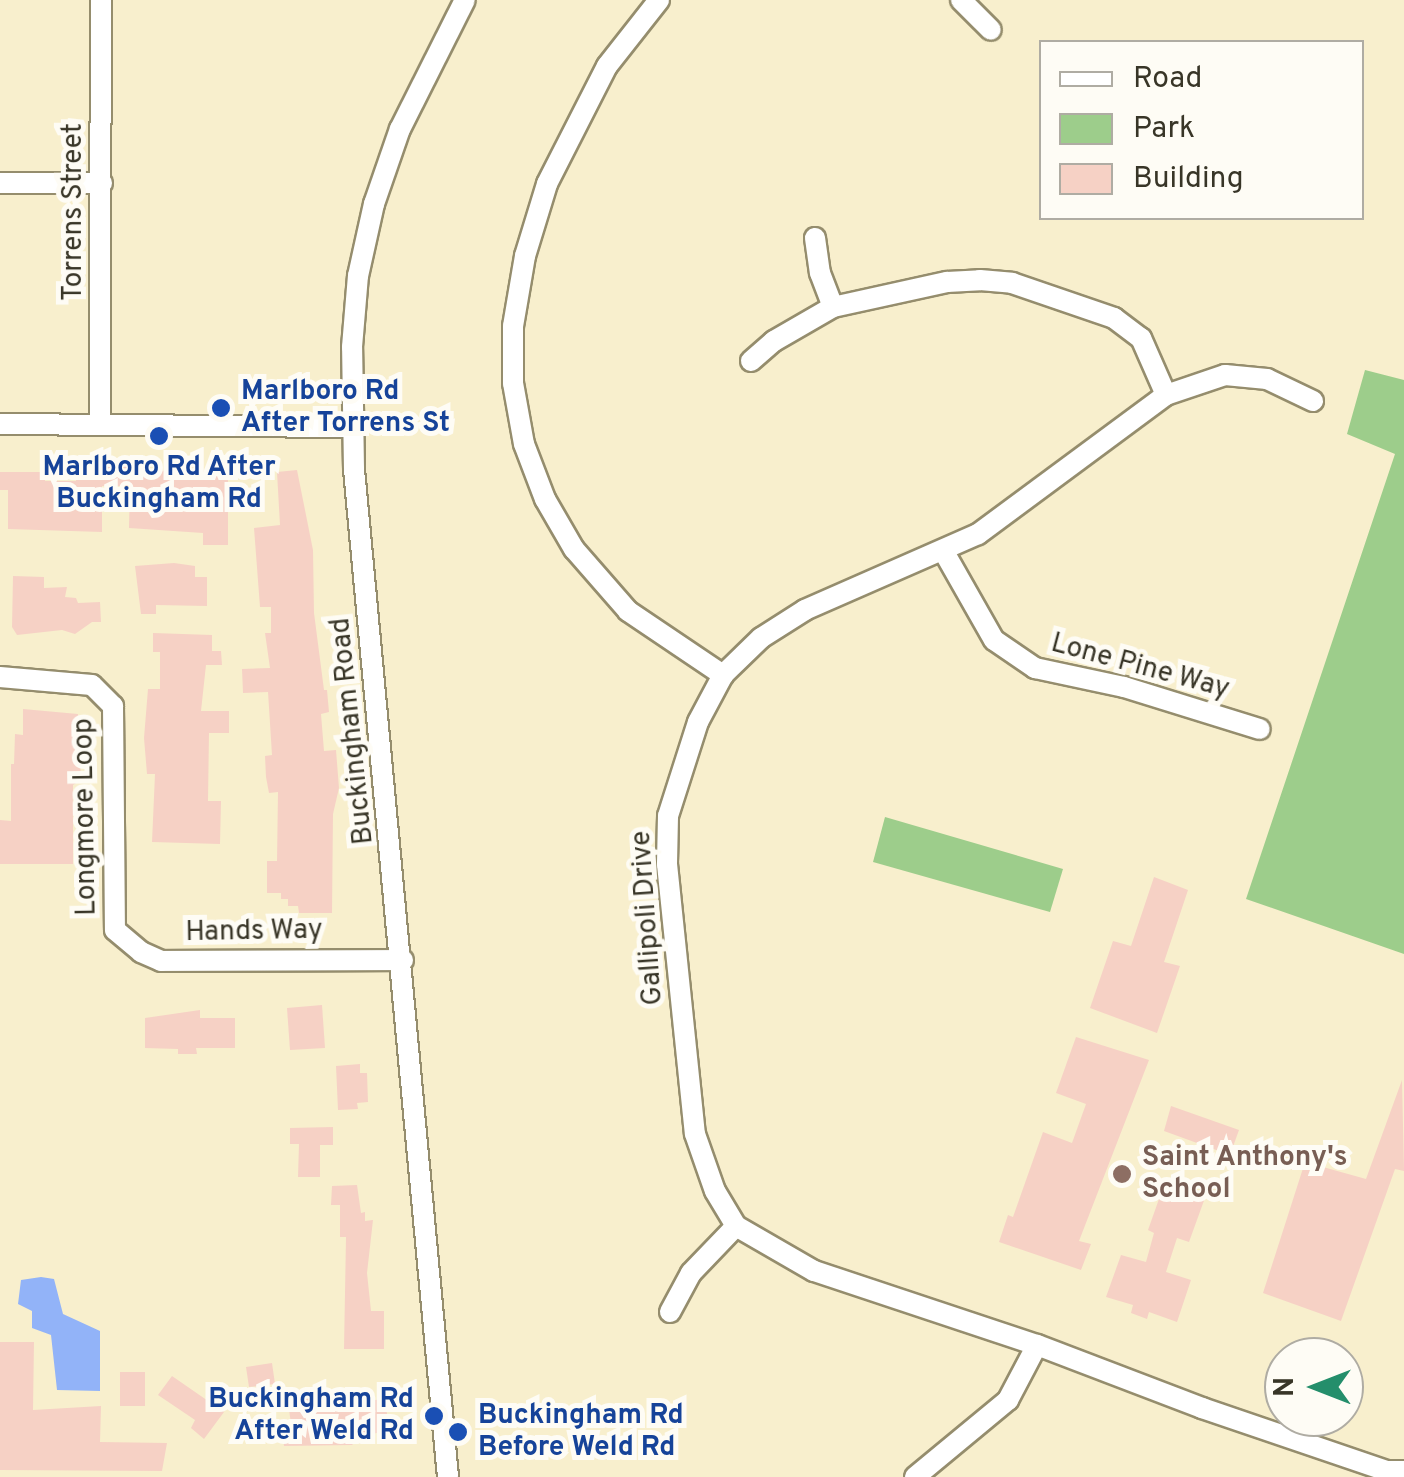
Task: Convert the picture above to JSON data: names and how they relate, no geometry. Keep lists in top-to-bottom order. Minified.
{"streets":{"street":["Torrens Street","Lone Pine Way","Buckingham Road","Longmore Loop","Gallipoli Drive","Hands Way"]},"crossings":[["Lone Pine Way","Gallipoli Drive"],["Buckingham Road","Hands Way"],["Longmore Loop","Hands Way"]],"places":["Marlboro Rd After Torrens St","Marlboro Rd After Buckingham Rd","Saint Anthony's School","Buckingham Rd After Weld Rd","Buckingham Rd Before Weld Rd"],"legend":["Road","Park","Building"],"north":"left"}
